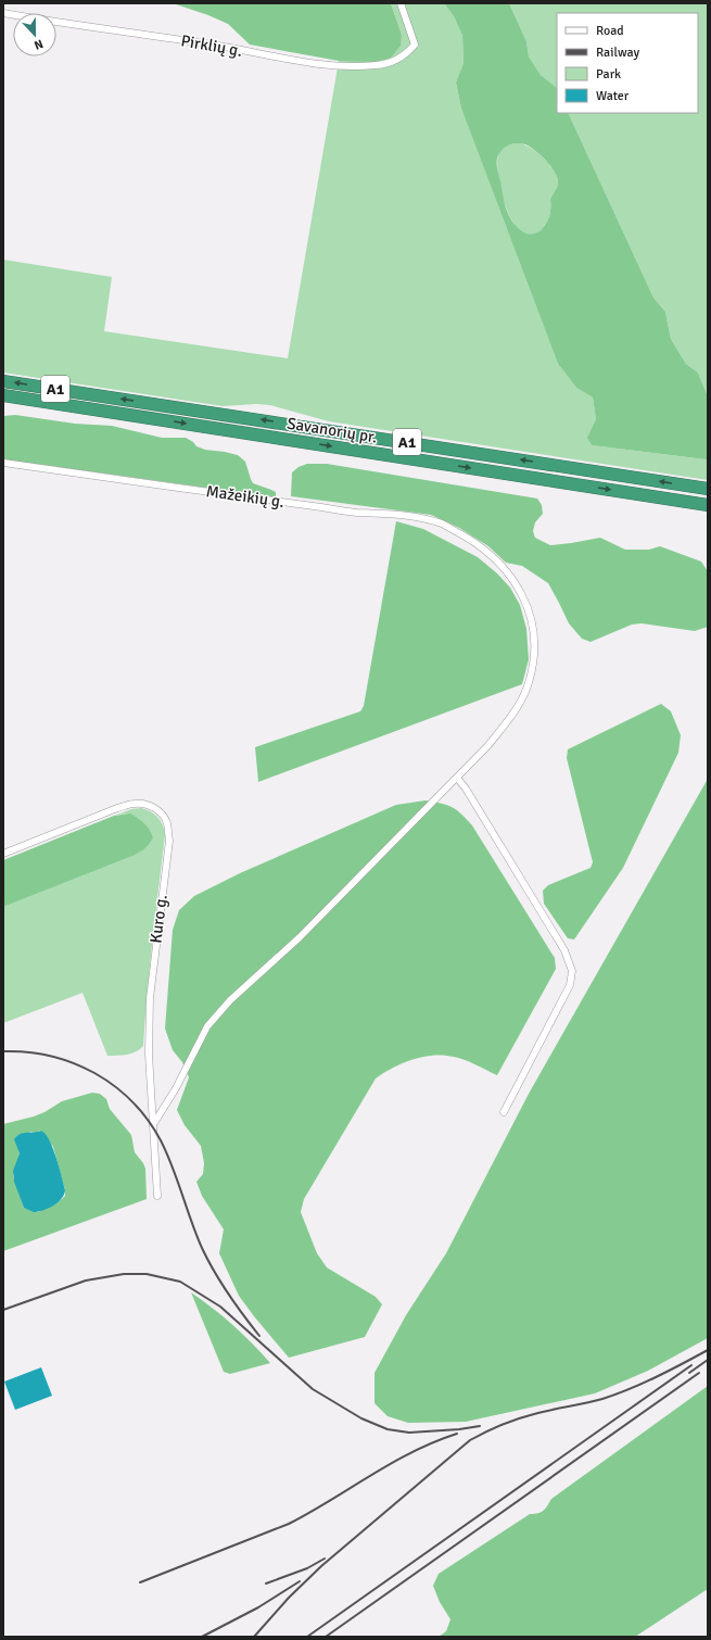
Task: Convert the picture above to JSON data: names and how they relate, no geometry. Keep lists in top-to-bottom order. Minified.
{"streets":{"highway":["A1","Savanorių pr."],"street":["Pirklių g.","Mažeikių g.","Kuro g."]},"crossings":[["Mažeikių g.","Kuro g."]],"legend":["Road","Railway","Park","Water"],"north":"bottom"}
